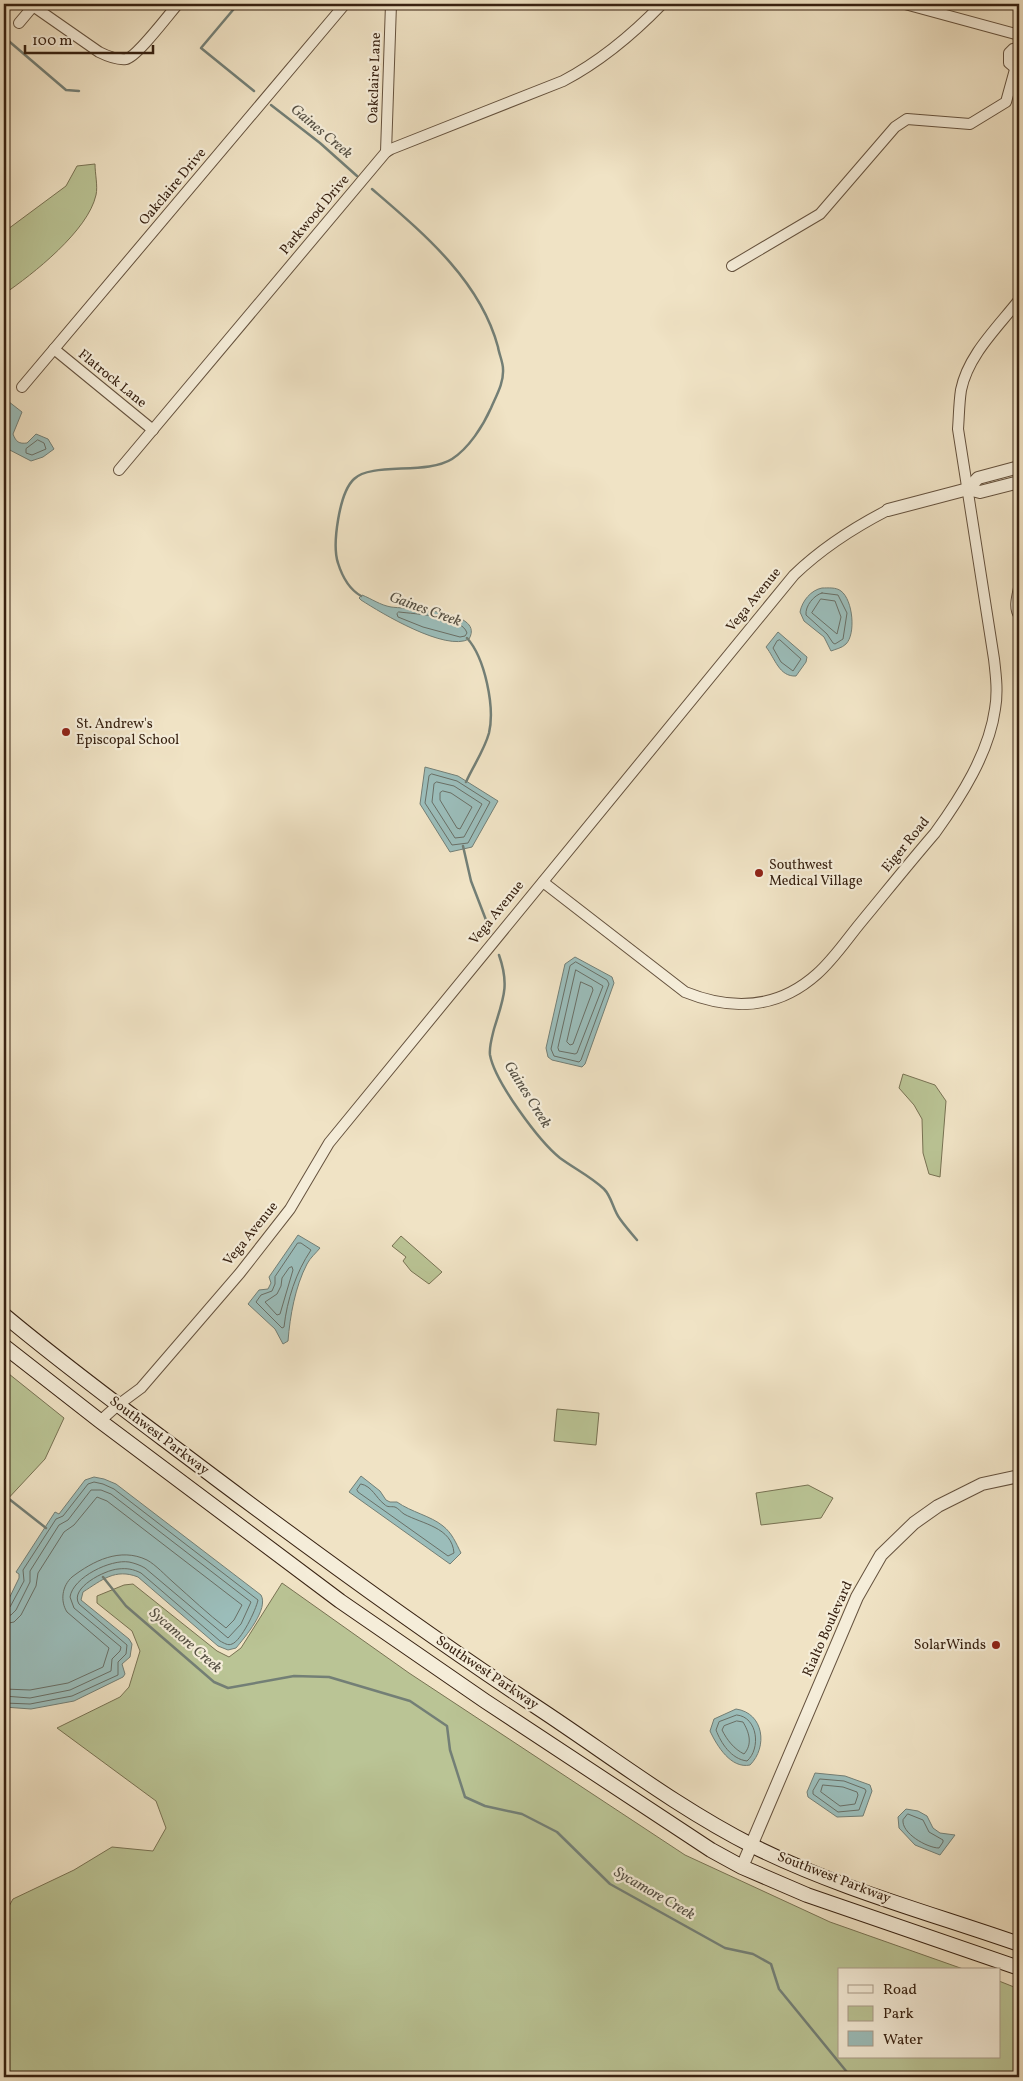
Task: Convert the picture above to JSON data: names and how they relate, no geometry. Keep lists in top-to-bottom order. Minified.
{"streets":{"main road":["Southwest Parkway"],"street":["Oakclaire Lane","Oakclaire Drive","Parkwood Drive","Flatrock Lane","Vega Avenue","Eiger Road","Rialto Boulevard"]},"crossings":[["Oakclaire Lane","Parkwood Drive"],["Oakclaire Drive","Flatrock Lane"],["Parkwood Drive","Flatrock Lane"],["Vega Avenue","Eiger Road"],["Vega Avenue","Southwest Parkway"],["Southwest Parkway","Rialto Boulevard"]],"water":["Gaines Creek","Sycamore Creek"],"places":["St. Andrew's Episcopal School","Southwest Medical Village","SolarWinds"],"legend":["Road","Park","Water"],"scale_bar":"100 m"}
